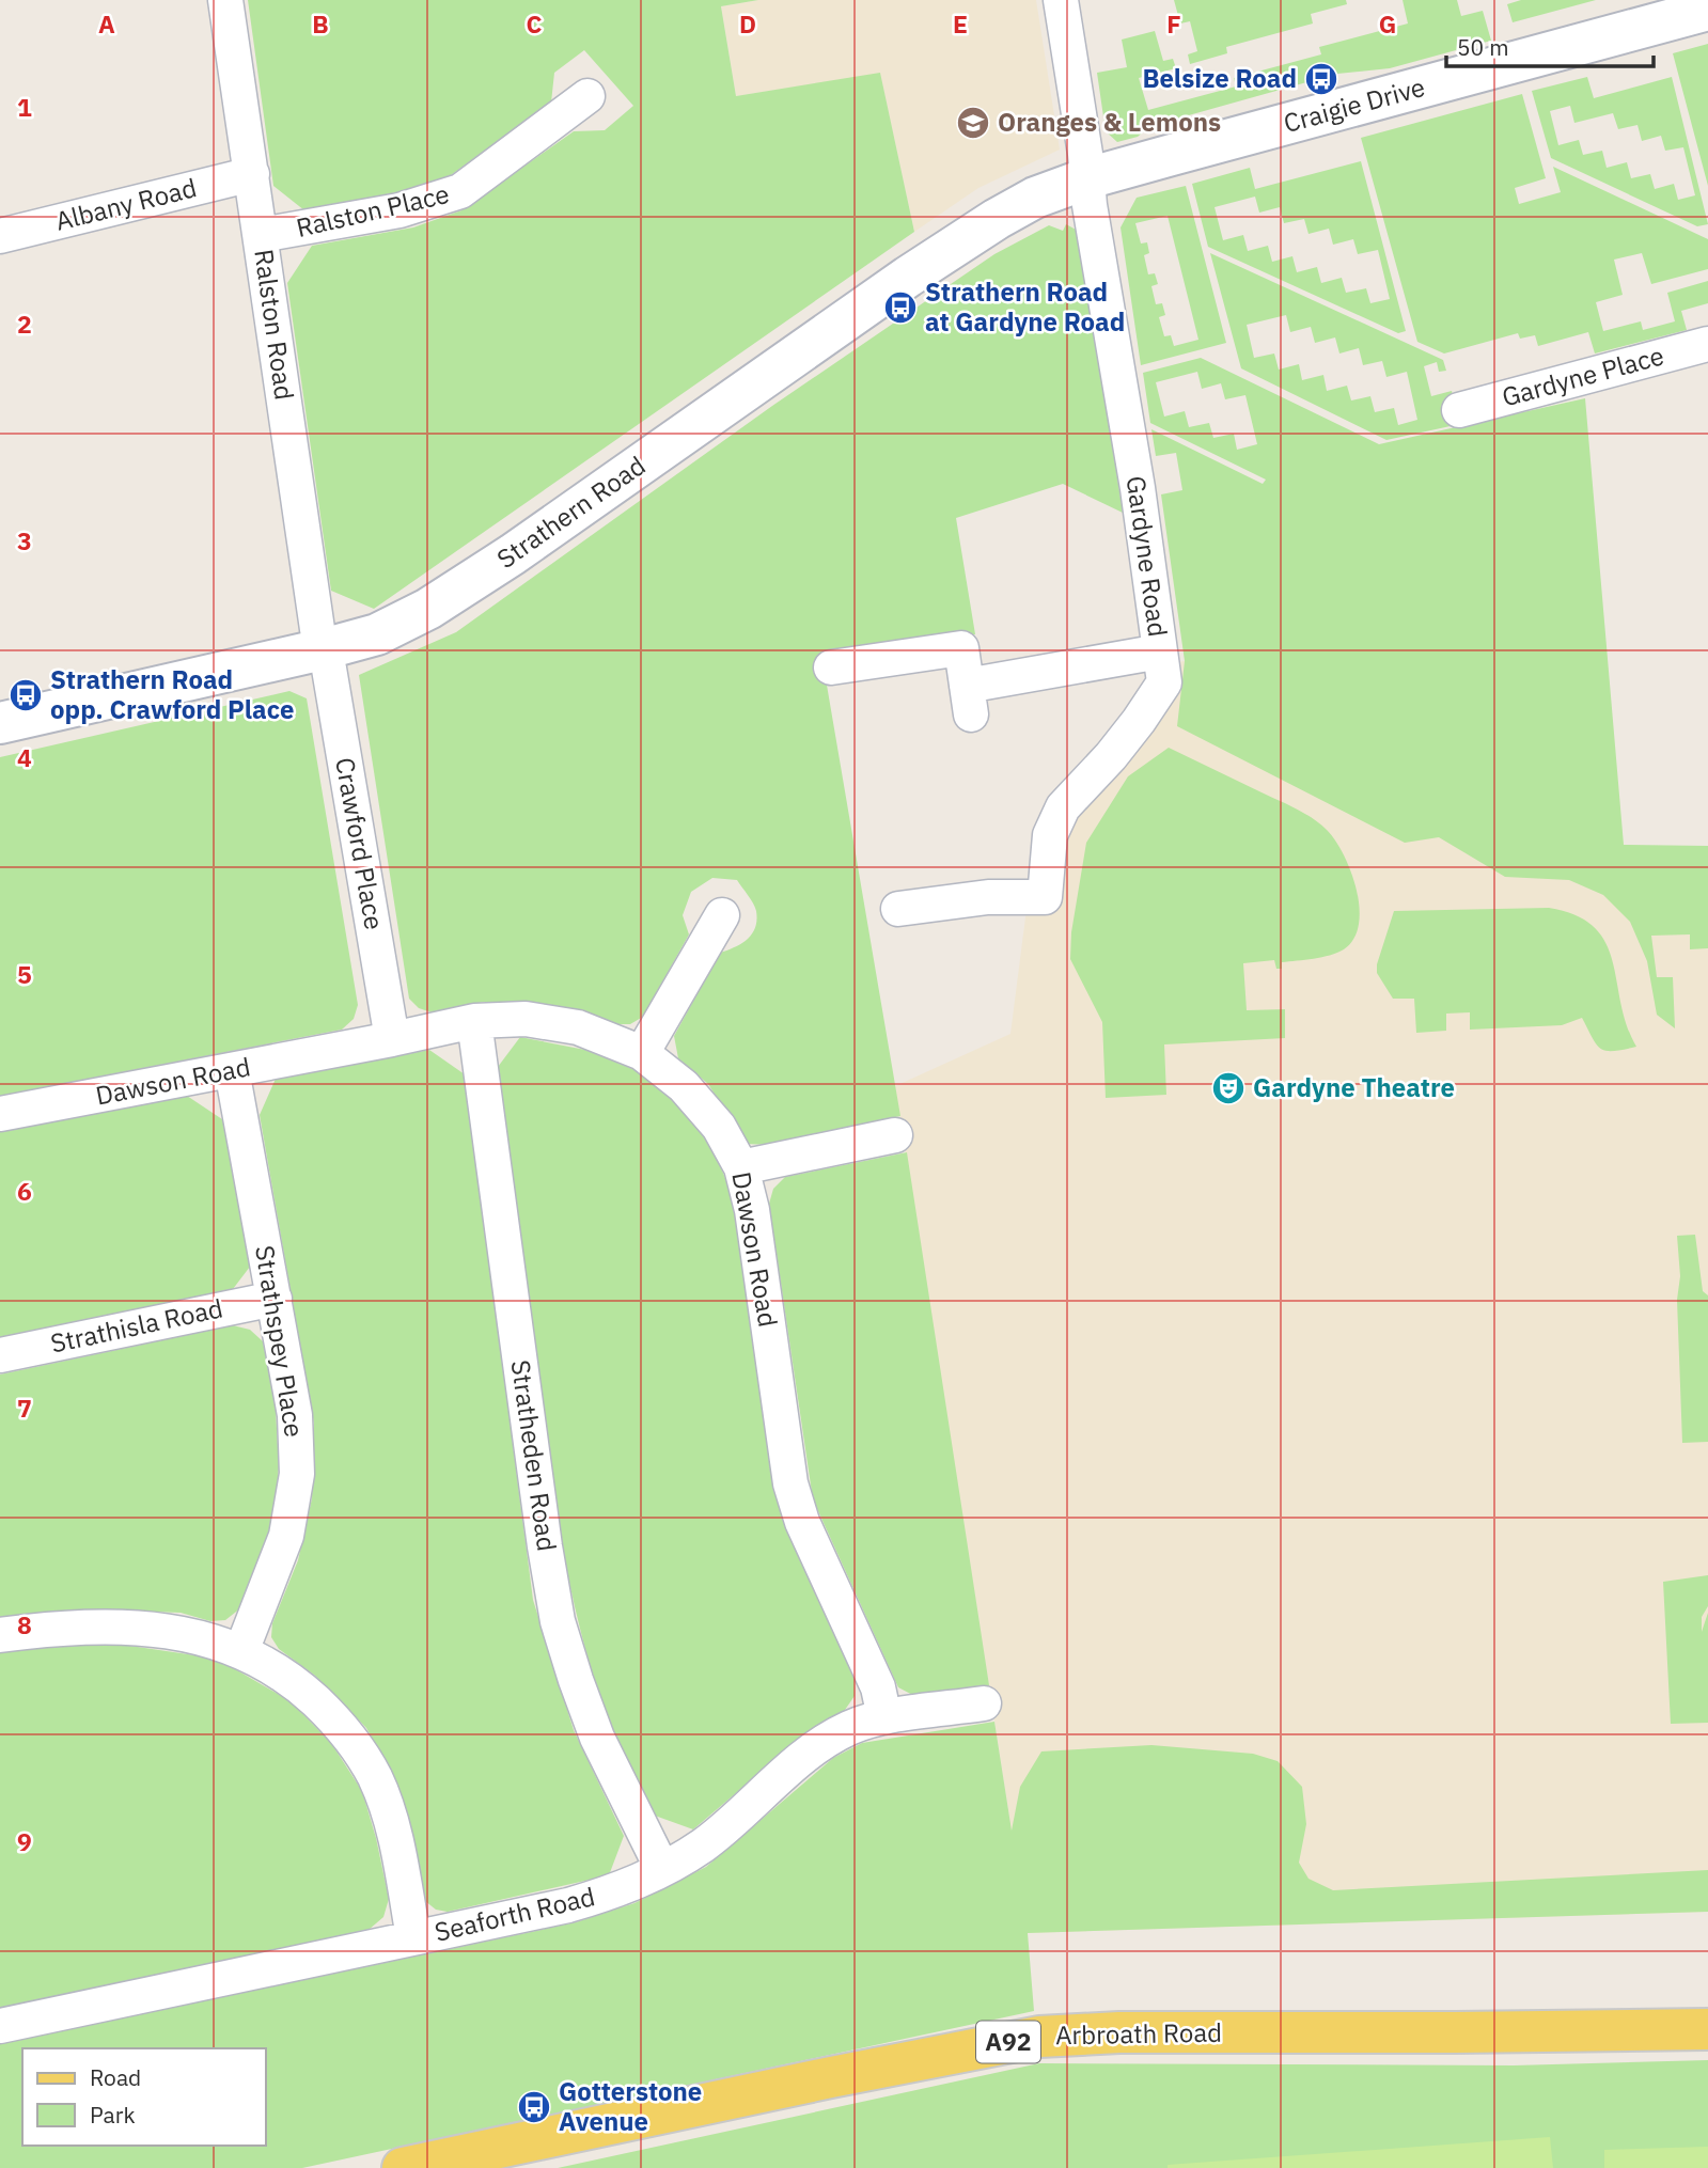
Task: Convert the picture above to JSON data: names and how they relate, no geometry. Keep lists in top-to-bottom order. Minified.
{"streets":{"main road":["Arbroath Road","A92"],"street":["Craigie Drive","Albany Road","Ralston Place","Ralston Road","Gardyne Place","Strathern Road","Gardyne Road","Crawford Place","Dawson Road","Strathisla Road","Strathspey Place","Stratheden Road","Seaforth Road"]},"crossings":[["Craigie Drive","Strathern Road"],["Craigie Drive","Gardyne Road"],["Albany Road","Ralston Road"],["Ralston Place","Ralston Road"],["Ralston Road","Strathern Road"],["Ralston Road","Crawford Place"],["Strathern Road","Gardyne Road"],["Strathern Road","Crawford Place"],["Crawford Place","Dawson Road"],["Dawson Road","Strathspey Place"],["Dawson Road","Stratheden Road"],["Dawson Road","Seaforth Road"],["Strathisla Road","Strathspey Place"],["Stratheden Road","Seaforth Road"]],"places":{"bus stop":["Belsize Road","Strathern Road at Gardyne Road","Strathern Road opp. Crawford Place","Gotterstone Avenue"],"school or university":["Oranges & Lemons"],"theatre":["Gardyne Theatre"]},"legend":["Road","Park"],"scale_bar":"50 m","grid":{"columns":["A","B","C","D","E","F","G"],"rows":["1","2","3","4","5","6","7","8","9"]}}
